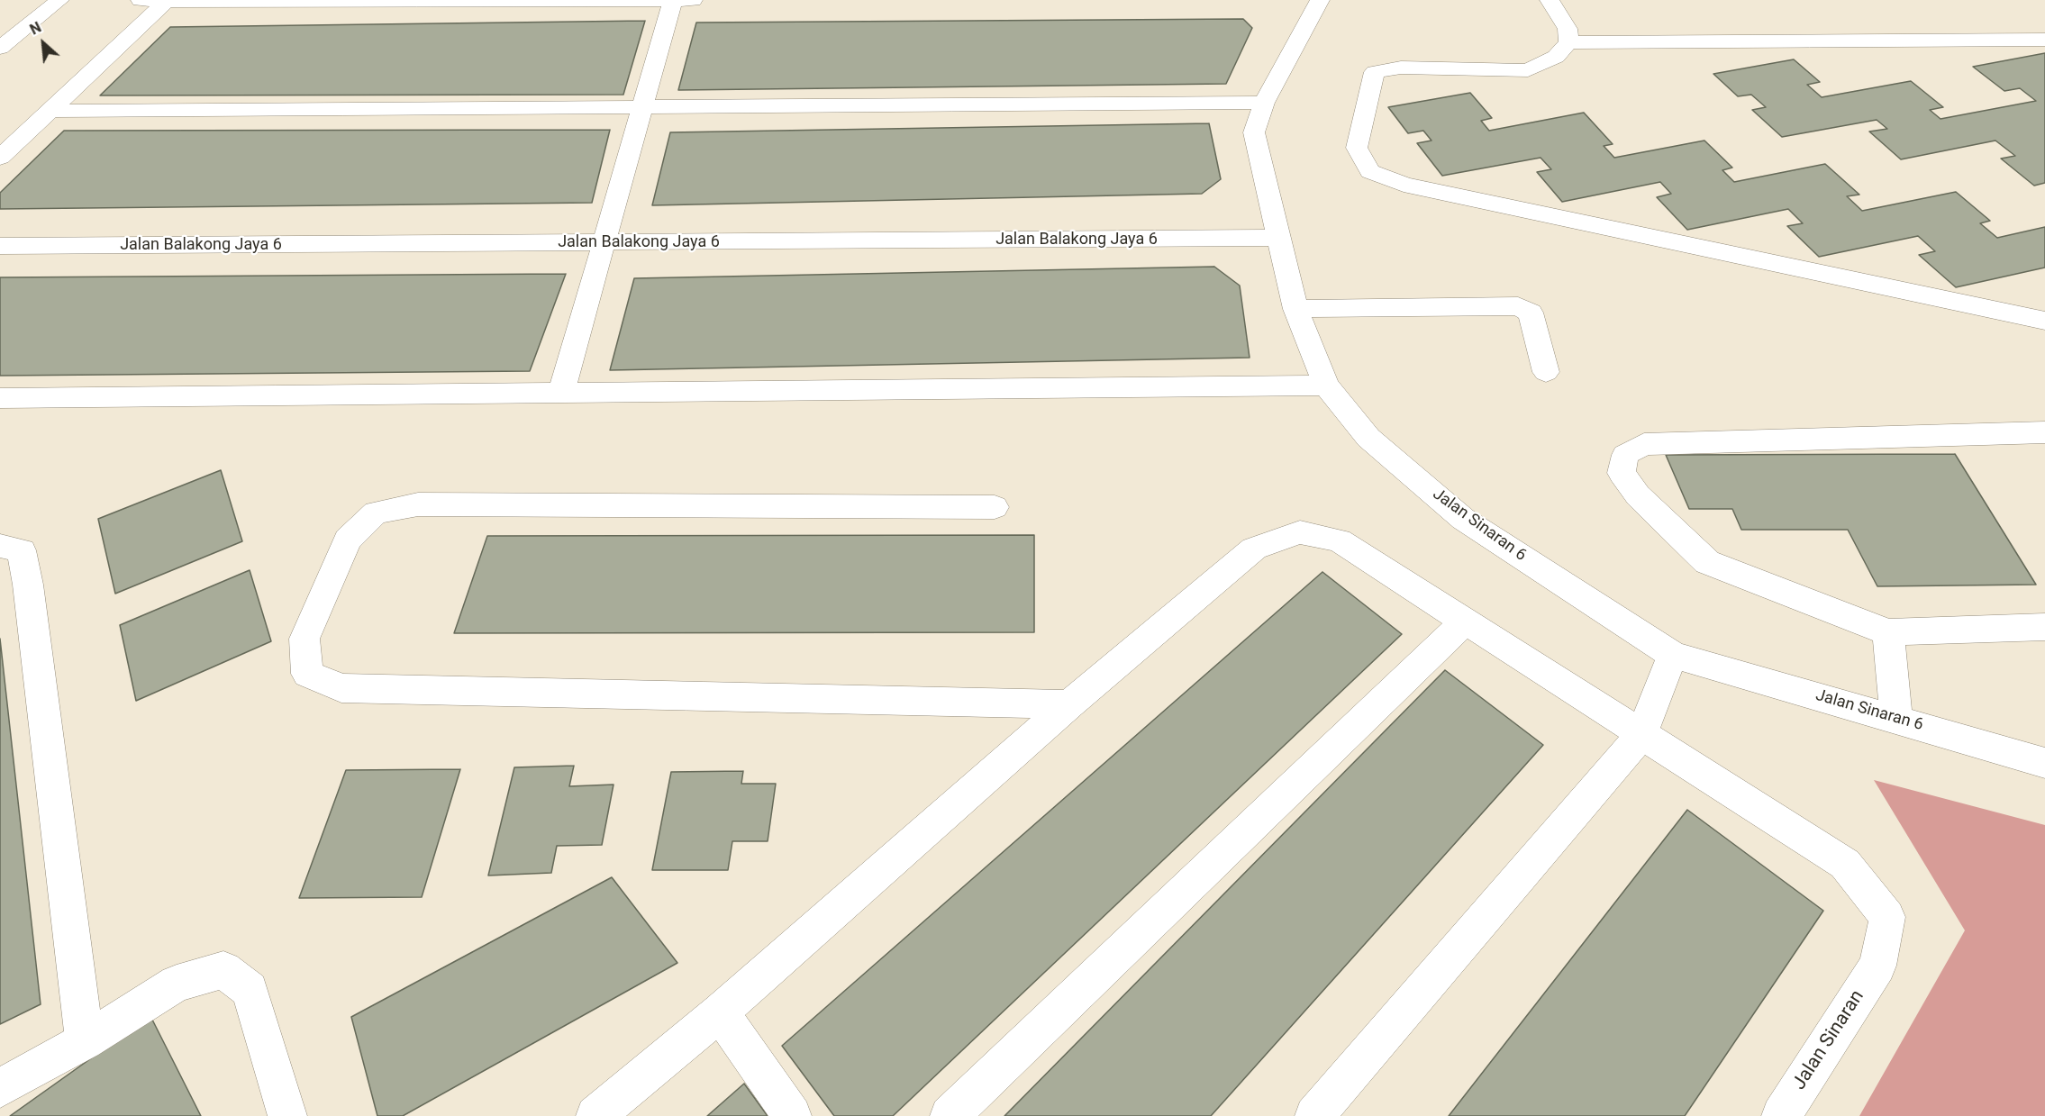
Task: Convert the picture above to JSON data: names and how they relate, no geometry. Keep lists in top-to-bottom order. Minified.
{"streets":{"street":["Jalan Balakong Jaya 6","Jalan Sinaran 6","Jalan Sinaran"]},"crossings":[["Jalan Balakong Jaya 6","Jalan Sinaran 6"]],"north":"top left"}
